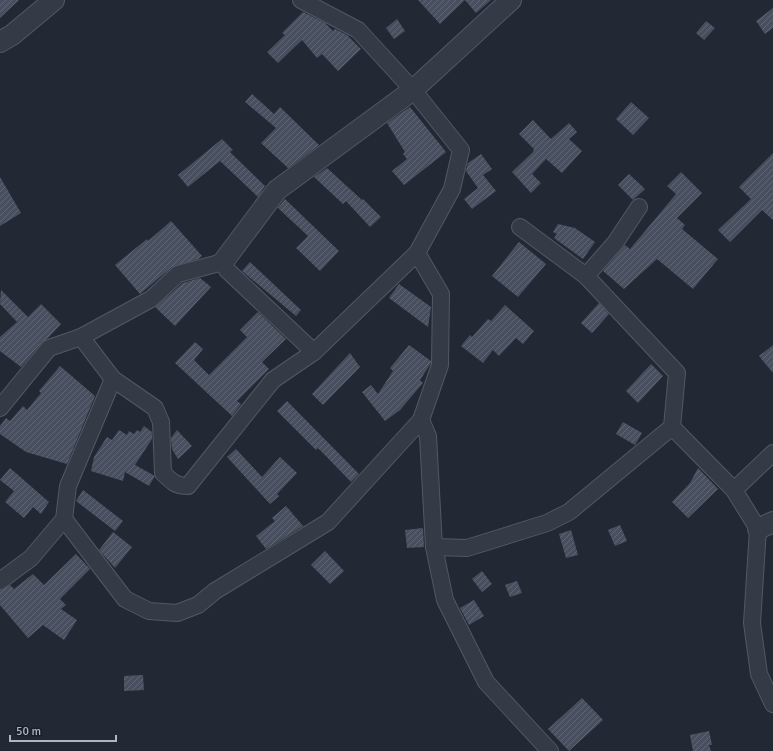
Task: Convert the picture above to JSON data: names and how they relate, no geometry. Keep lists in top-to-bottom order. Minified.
{"scale_bar":"50 m"}
